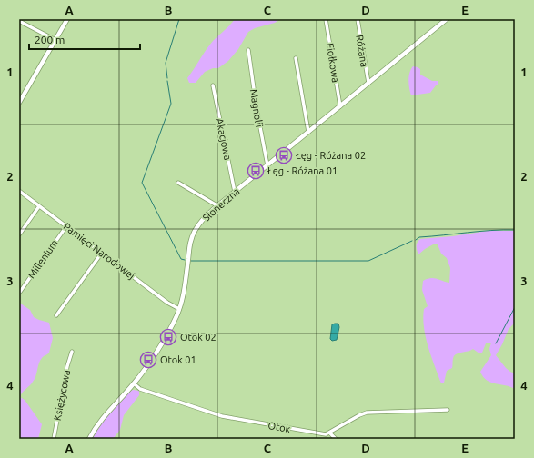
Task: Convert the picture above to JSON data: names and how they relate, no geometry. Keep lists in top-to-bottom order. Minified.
{"streets":{"street":["Różana","Fiołkowa","Magnolii","Akacjowa","Słoneczna","Pamięci Narodowej","Millenium","Księżycowa","Otok"]},"crossings":[["Różana","Słoneczna"],["Fiołkowa","Słoneczna"],["Magnolii","Słoneczna"],["Akacjowa","Słoneczna"],["Słoneczna","Pamięci Narodowej"],["Słoneczna","Otok"],["Pamięci Narodowej","Millenium"]],"places":{"bus stop":["Łęg - Różana 02","Łęg - Różana 01","Otok 02","Otok 01"]},"scale_bar":"200 m","grid":{"columns":["A","B","C","D","E"],"rows":["1","2","3","4"]}}
